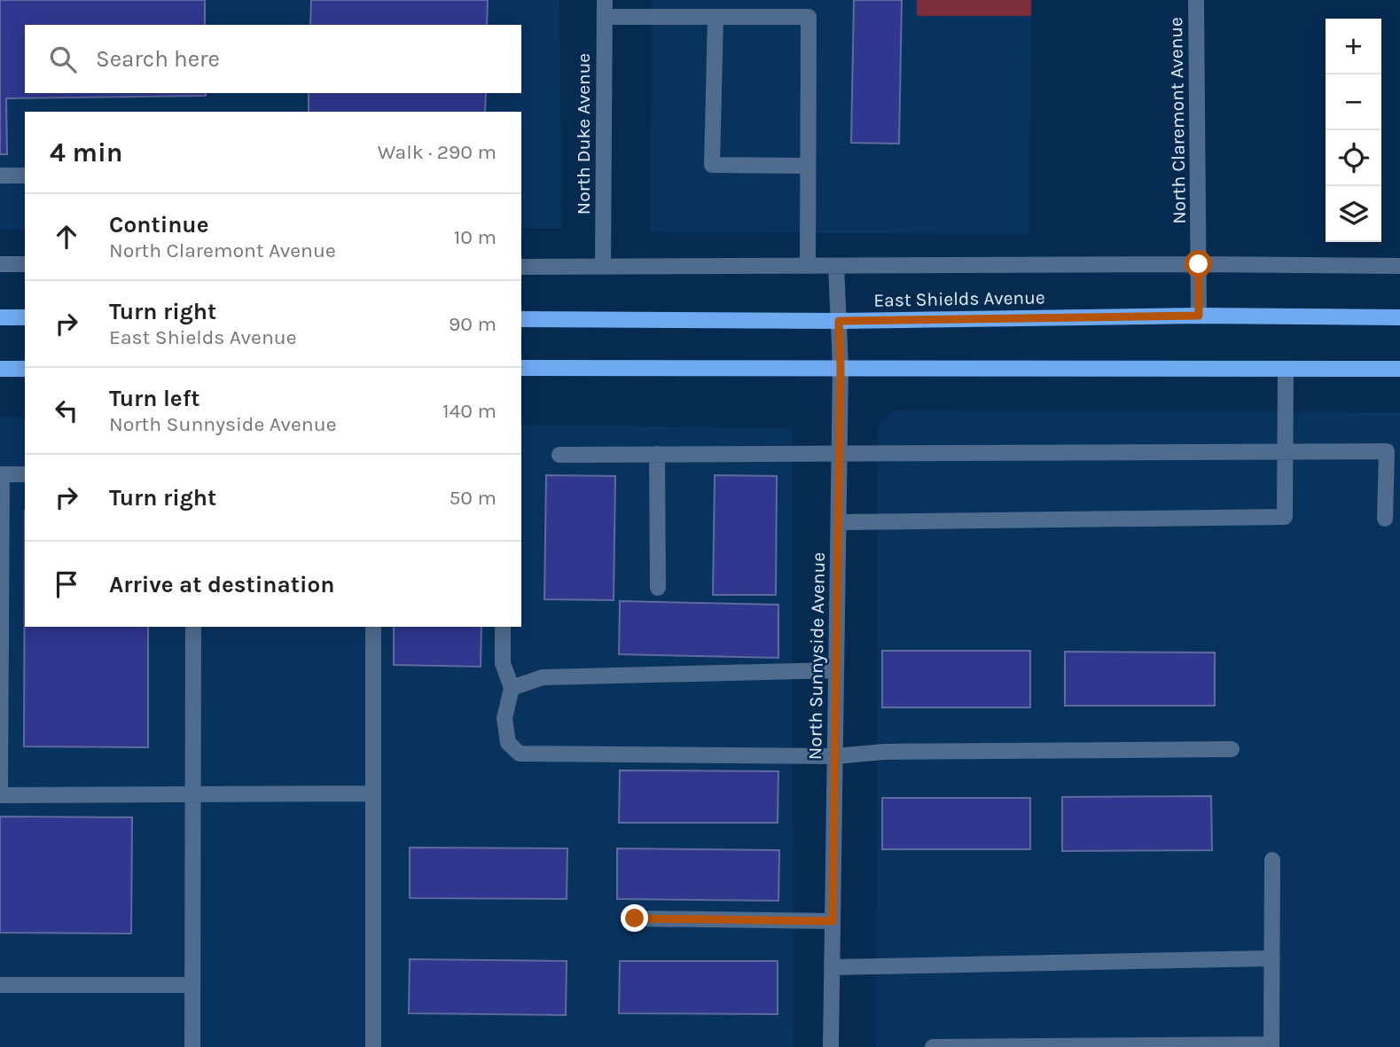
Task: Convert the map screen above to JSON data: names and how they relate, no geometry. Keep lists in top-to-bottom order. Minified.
{"streets":{"main road":["East Shields Avenue"],"street":["North Claremont Avenue","North Duke Avenue","North Sunnyside Avenue"]},"crossings":[["North Claremont Avenue","East Shields Avenue"],["North Duke Avenue","East Shields Avenue"],["East Shields Avenue","North Sunnyside Avenue"]],"page":{"map_buttons":["+","−"],"search":"Search here","heading":["4 min","Walk · 290 m"],"list":[["Continue","North Claremont Avenue","10 m"],["Turn right","East Shields Avenue","90 m"],["Turn left","North Sunnyside Avenue","140 m"],["Turn right","50 m"],"Arrive at destination"]}}
